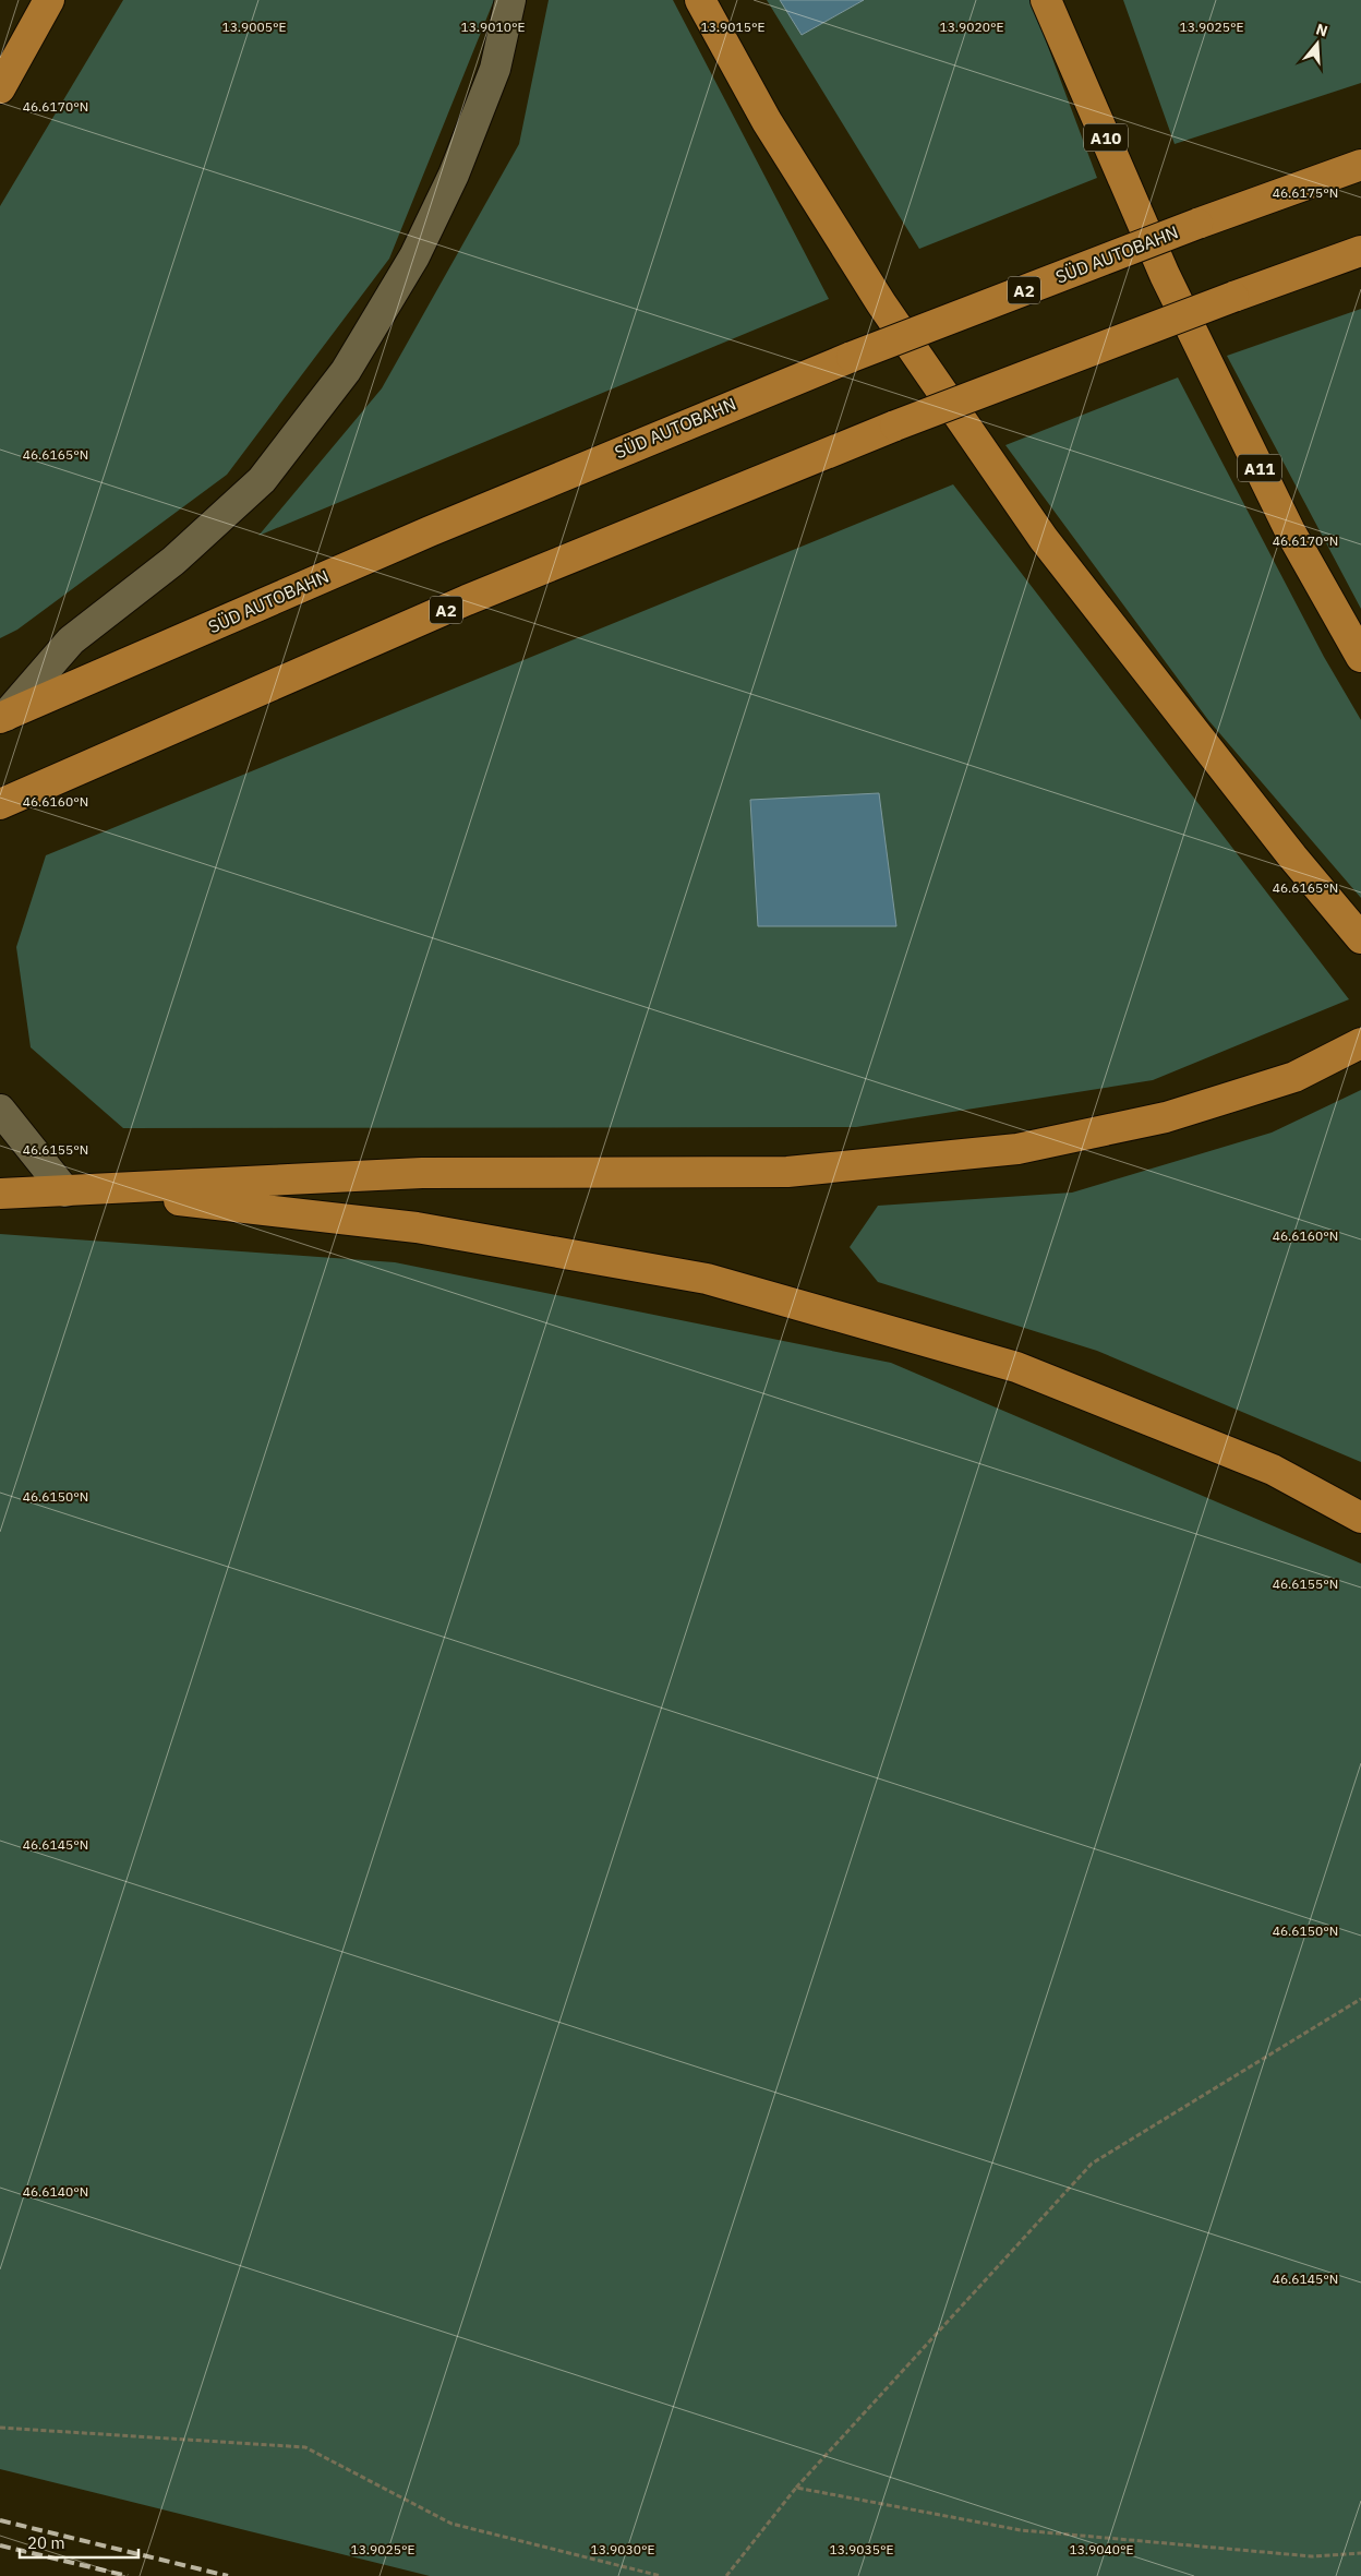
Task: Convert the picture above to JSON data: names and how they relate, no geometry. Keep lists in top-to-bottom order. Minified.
{"streets":{"highway":["A10","SÜD AUTOBAHN","A2","A11"]},"crossings":[["A10","A11"]],"scale_bar":"20 m","north":"top","coordinates":["13.9005°E","13.9010°E","13.9015°E","13.9020°E","13.9025°E","46.6170°N","46.6175°N","46.6165°N","46.6160°N","46.6155°N","46.6150°N","46.6145°N","46.6140°N","13.9030°E","13.9035°E","13.9040°E"]}
